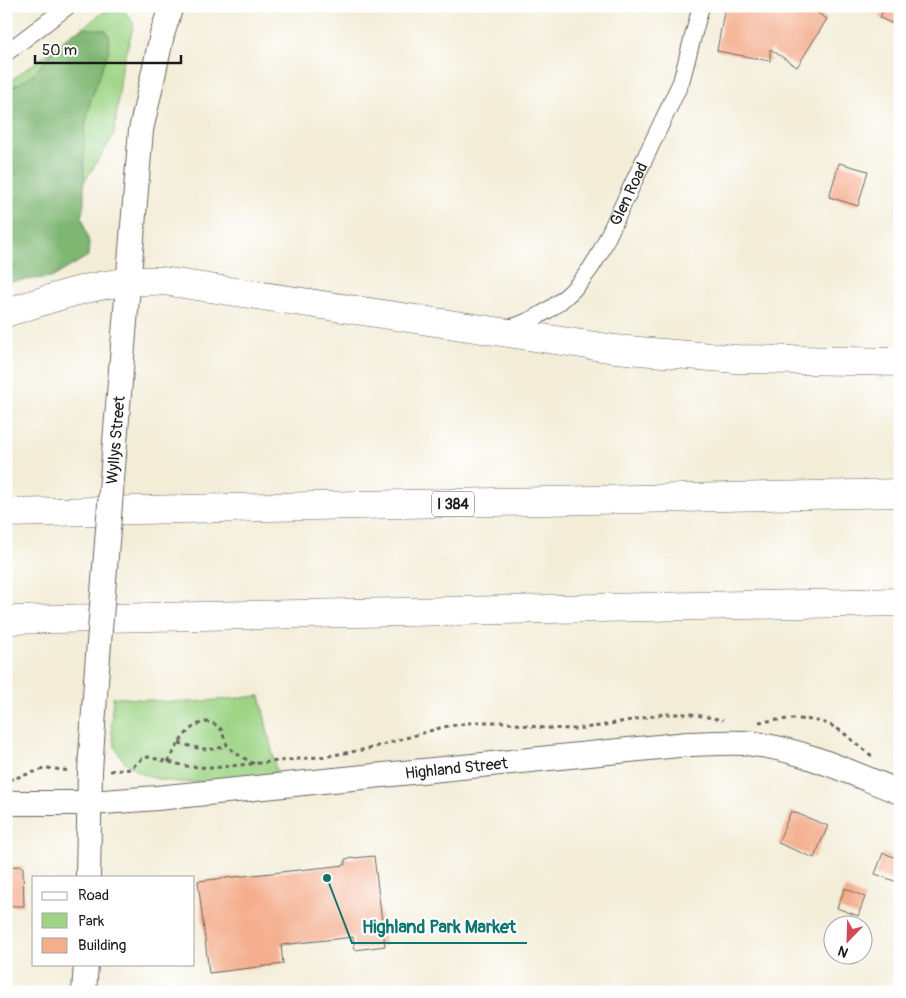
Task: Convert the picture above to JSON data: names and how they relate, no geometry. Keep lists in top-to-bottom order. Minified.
{"streets":{"highway":["I 384"],"main road":["Wyllys Street","Highland Street"],"street":["Glen Road"]},"crossings":[["Wyllys Street","Highland Street"]],"places":["Highland Park Market"],"legend":["Road","Park","Building"],"scale_bar":"50 m","north":"bottom left"}
